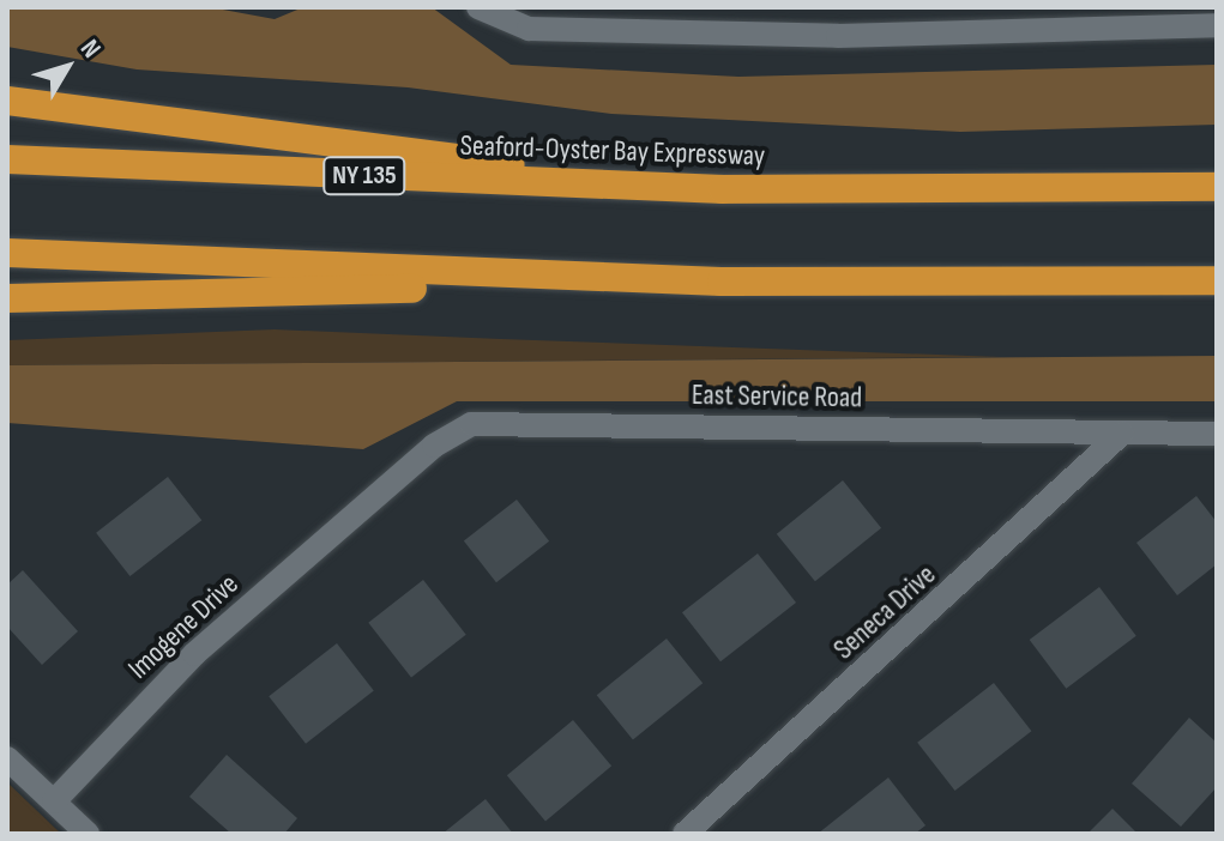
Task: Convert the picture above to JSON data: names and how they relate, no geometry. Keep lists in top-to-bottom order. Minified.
{"streets":{"highway":["Seaford-Oyster Bay Expressway","NY 135"],"street":["East Service Road","Seneca Drive","Imogene Drive"]},"crossings":[["East Service Road","Seneca Drive"],["East Service Road","Imogene Drive"]],"north":"top right"}
